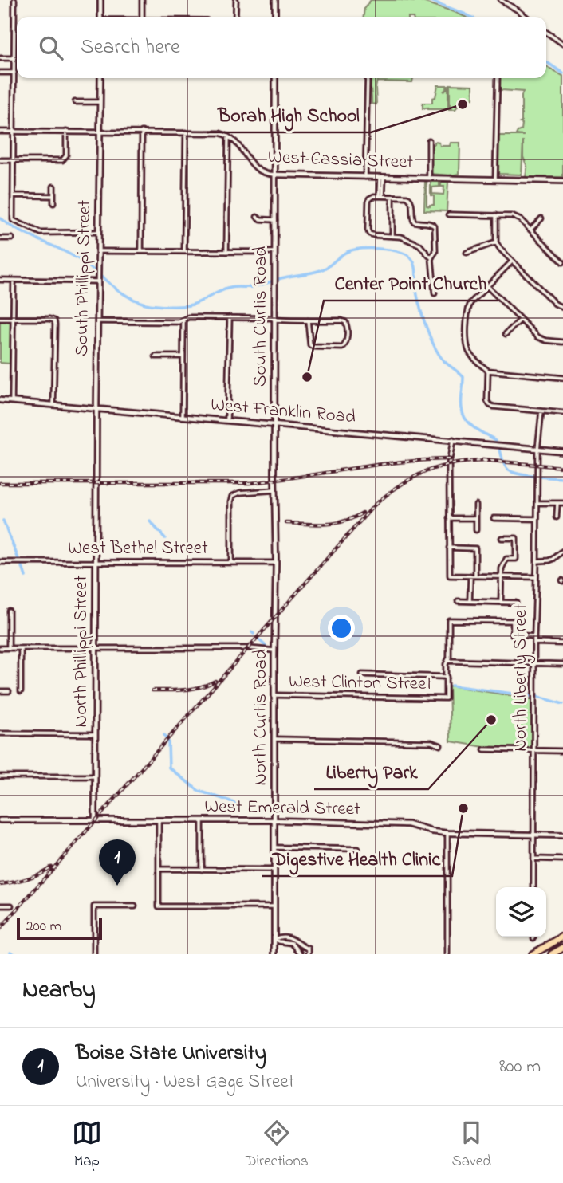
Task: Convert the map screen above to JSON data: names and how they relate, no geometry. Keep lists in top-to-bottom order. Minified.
{"streets":{"street":["West Cassia Street","South Phillippi Street","South Curtis Road","West Franklin Road","West Bethel Street","North Phillippi Street","North Liberty Street","West Clinton Street","North Curtis Road","West Emerald Street"]},"crossings":[["West Cassia Street","South Curtis Road"],["South Phillippi Street","West Franklin Road"],["South Phillippi Street","North Phillippi Street"],["South Curtis Road","West Franklin Road"],["South Curtis Road","North Curtis Road"],["West Franklin Road","North Liberty Street"],["West Bethel Street","North Phillippi Street"],["West Bethel Street","North Curtis Road"],["North Phillippi Street","West Emerald Street"],["North Liberty Street","West Emerald Street"],["West Clinton Street","North Curtis Road"],["North Curtis Road","West Emerald Street"]],"places":["Borah High School","Center Point Church","Liberty Park","Digestive Health Clinic"],"scale_bar":"200 m","page":{"search":"Search here","pins":"1","scale":"200 m","heading":"Nearby","list":[{"mark":"1","name":"Boise State University","note":"University · West Gage Street","value":"800 m"}],"nav":["Map","Directions","Saved"]}}
